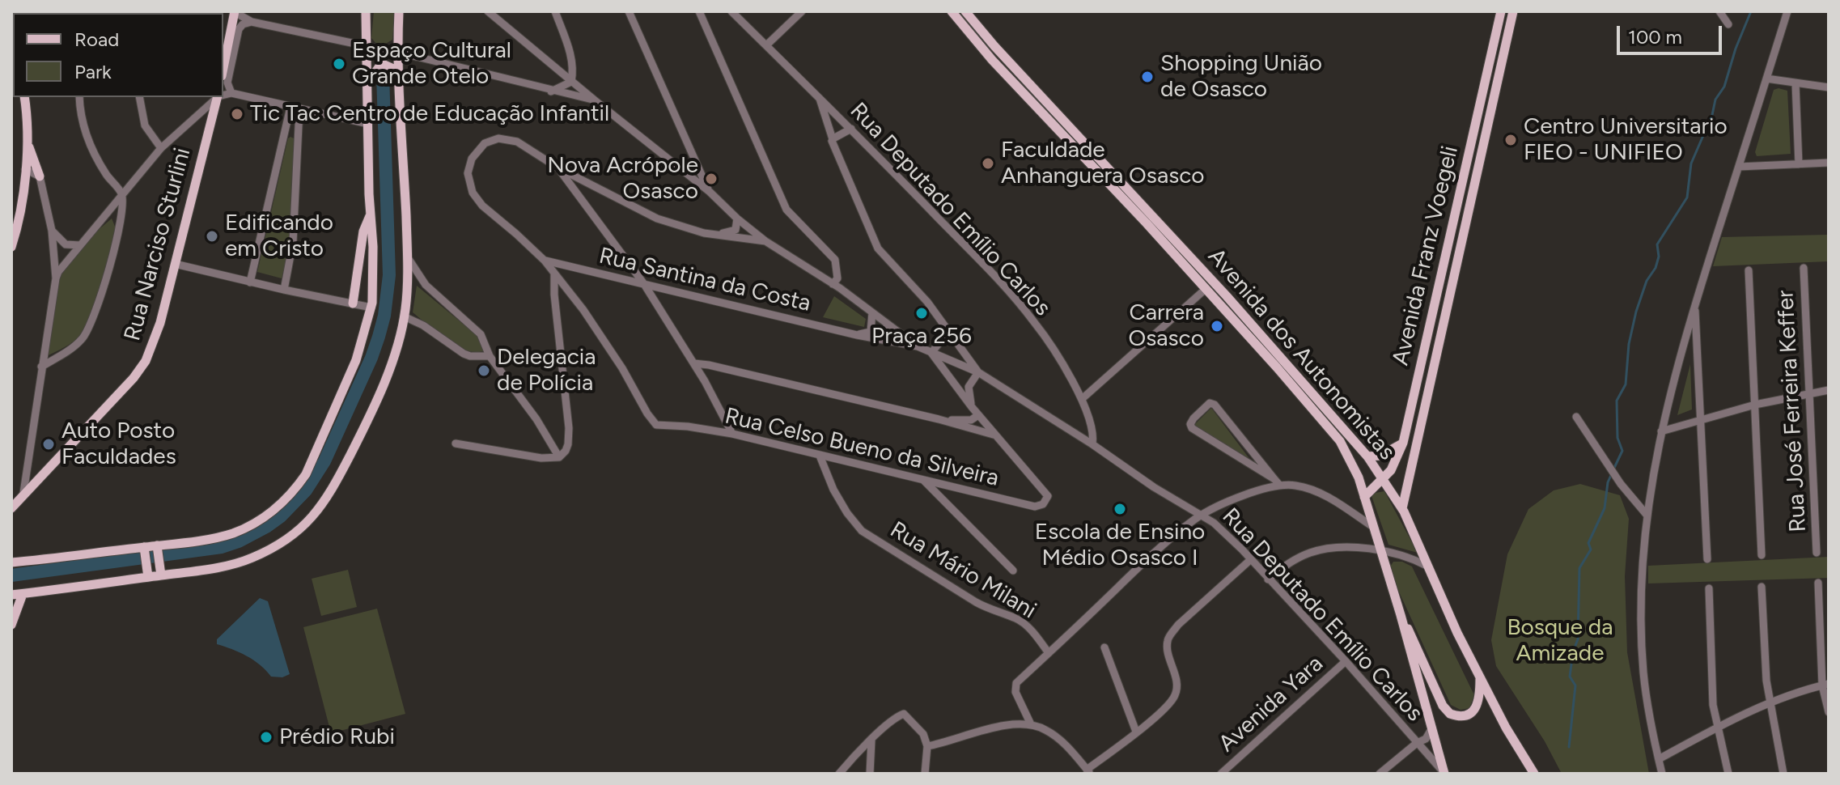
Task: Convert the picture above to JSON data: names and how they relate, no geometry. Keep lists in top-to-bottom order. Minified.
{"streets":{"main road":["Rua Narciso Sturlini","Avenida Franz Voegeli","Avenida dos Autonomistas"],"street":["Rua Deputado Emílio Carlos","Rua Santina da Costa","Rua José Ferreira Keffer","Rua Celso Bueno da Silveira","Rua Mário Milani","Avenida Yara"]},"crossings":[["Rua Deputado Emílio Carlos","Avenida dos Autonomistas"],["Rua Deputado Emílio Carlos","Avenida Yara"],["Avenida Franz Voegeli","Avenida dos Autonomistas"],["Rua Celso Bueno da Silveira","Rua Mário Milani"]],"parks":["Bosque da Amizade"],"places":["Espaço Cultural Grande Otelo","Shopping União de Osasco","Tic Tac Centro de Educação Infantil","Centro Universitario FIEO - UNIFIEO","Faculdade Anhanguera Osasco","Nova Acrópole Osasco","Edificando em Cristo","Praça 256","Carrera Osasco","Delegacia de Polícia","Auto Posto Faculdades","Escola de Ensino Médio Osasco I","Prédio Rubi"],"legend":["Road","Park"],"scale_bar":"100 m"}
